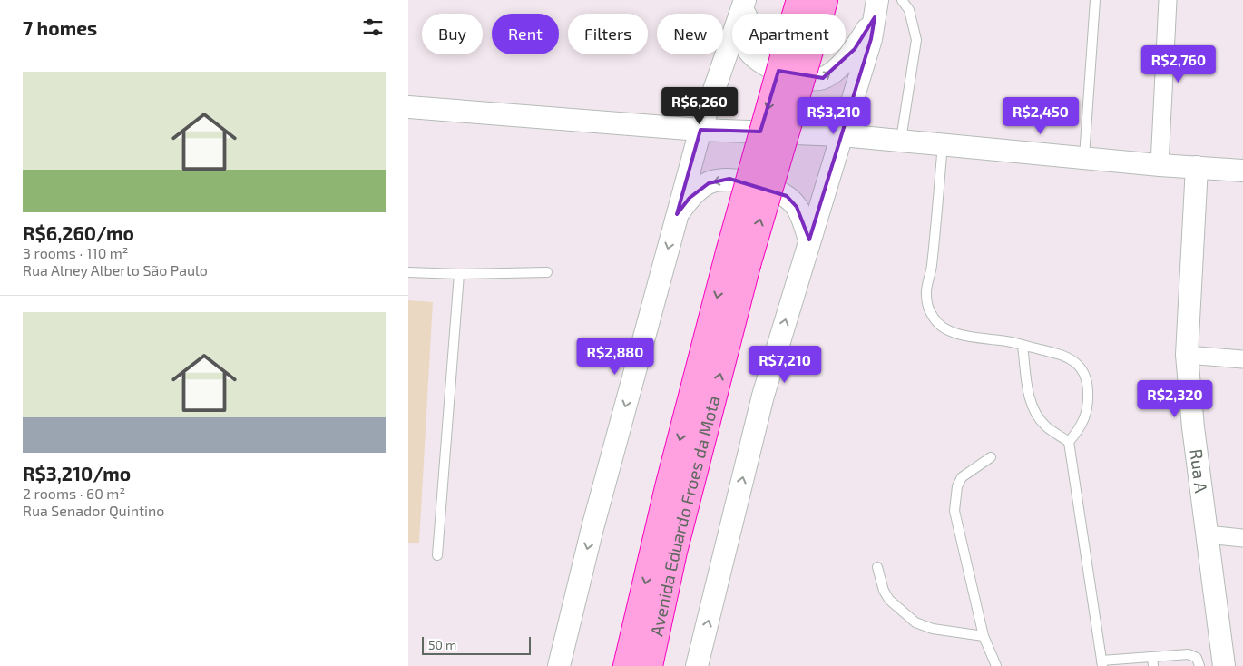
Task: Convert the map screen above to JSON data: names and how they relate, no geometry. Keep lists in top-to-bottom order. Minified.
{"streets":{"highway":["Avenida Eduardo Froes da Mota"],"street":["Rua A"]},"scale_bar":"50 m","page":{"heading":"7 homes","chip":["Buy","Rent","Filters","New","Apartment"],"price":["R$2,760","R$6,260","R$3,210","R$2,450","R$2,880","R$7,210","R$2,320"],"list":[{"name":"R$6,260/mo","note":"3 rooms · 110 m² · Rua Alney Alberto São Paulo"},{"name":"R$3,210/mo","note":"2 rooms · 60 m² · Rua Senador Quintino"}],"scale":"50 m"}}
